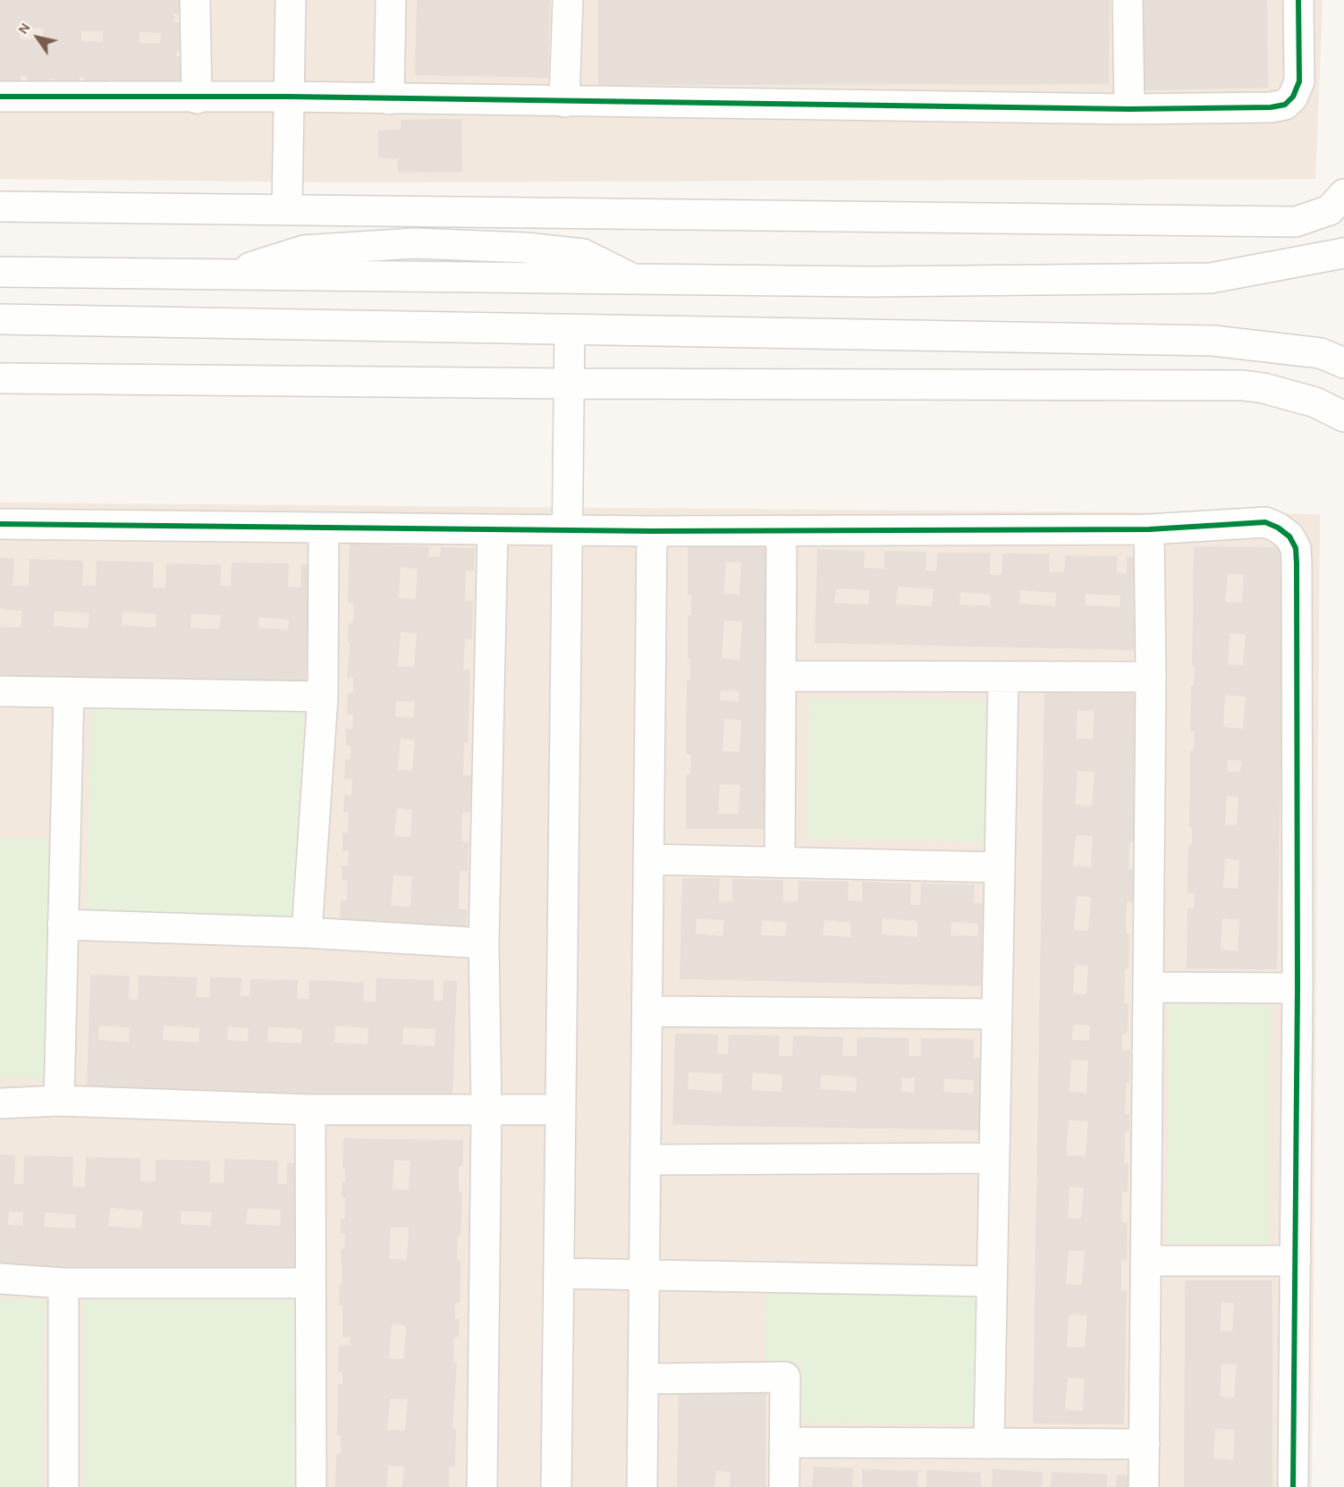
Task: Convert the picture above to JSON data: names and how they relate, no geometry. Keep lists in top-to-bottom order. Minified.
{"north":"top left"}
